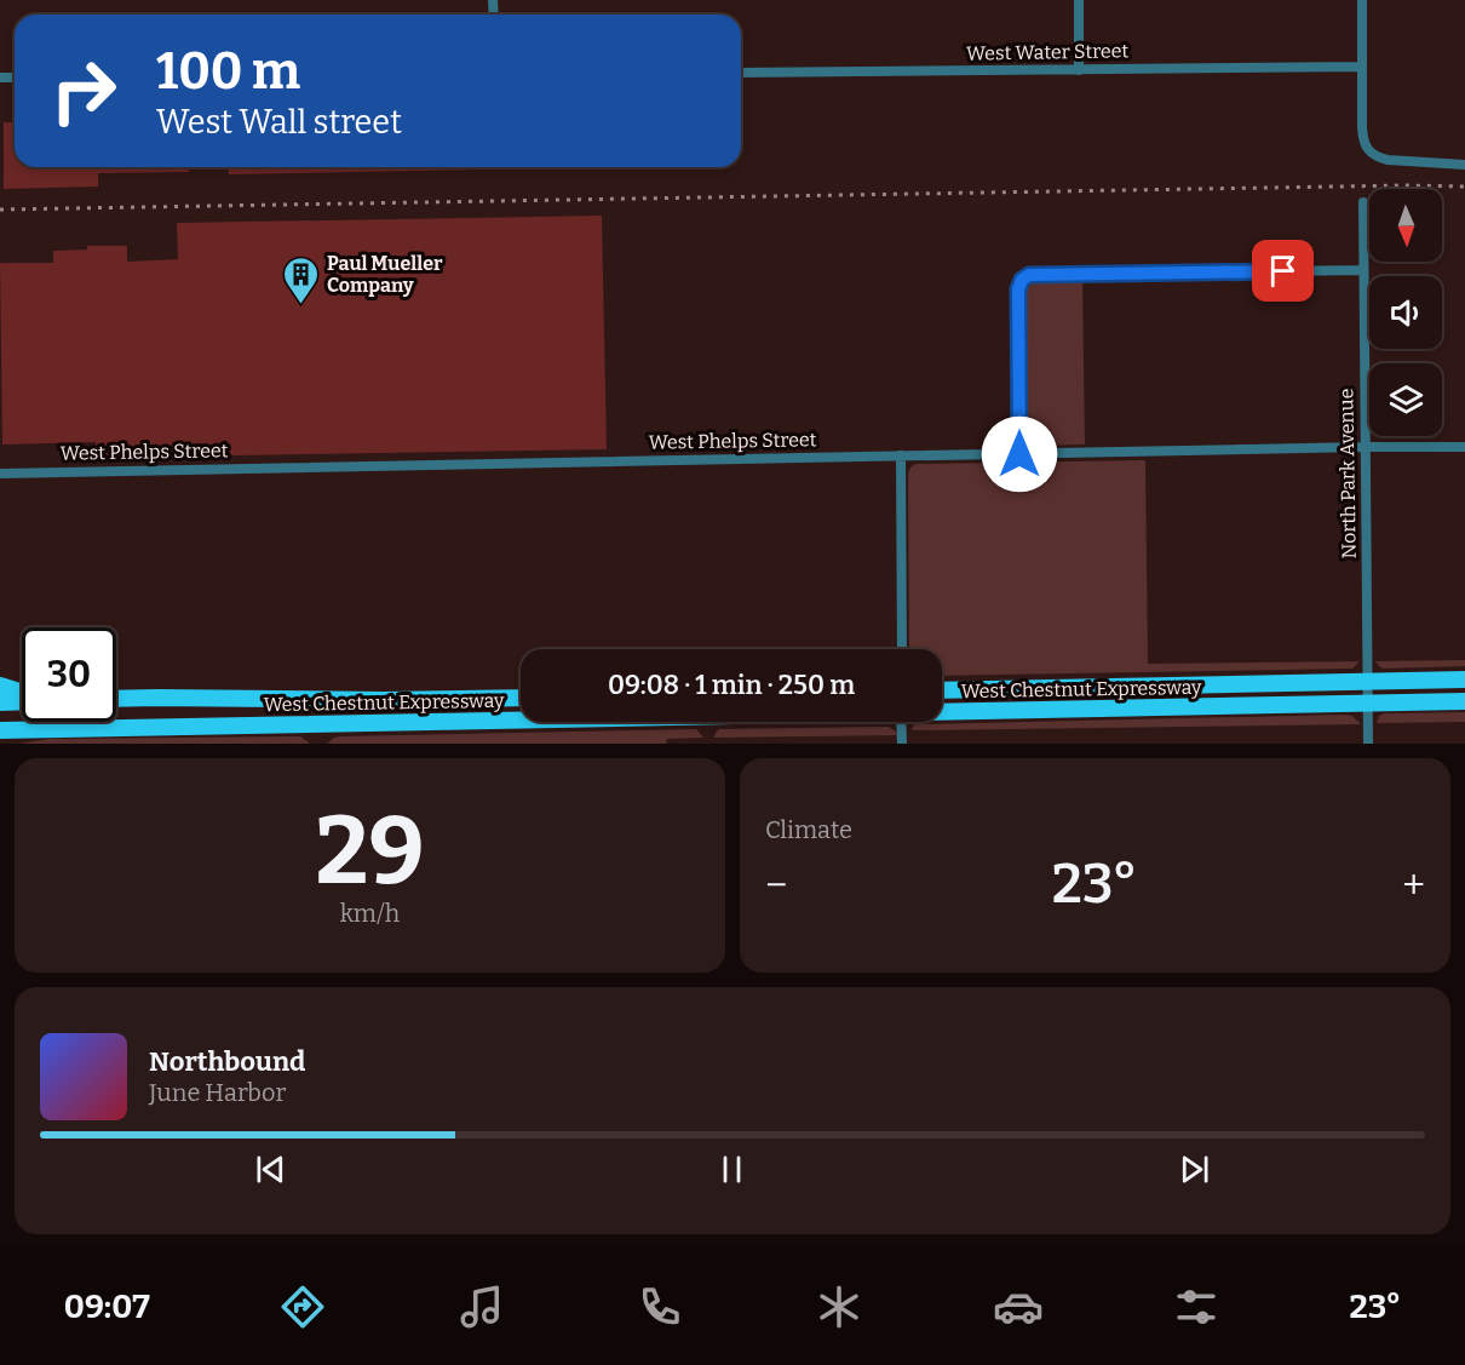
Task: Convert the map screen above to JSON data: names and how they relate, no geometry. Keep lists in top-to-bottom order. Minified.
{"streets":{"main road":["West Chestnut Expressway"],"street":["West Water Street","West Phelps Street","North Park Avenue"]},"crossings":[["West Phelps Street","North Park Avenue"],["North Park Avenue","West Chestnut Expressway"]],"places":{"building":["Paul Mueller Company"]},"north":"bottom","page":{"turn":["100 m","West Wall street"],"limit":"30","trip":"09:08 · 1 min · 250 m","tile":[["29","km/h"],"Climate"],"heat":["−","23°","+"],"song":["Northbound","June Harbor"],"tabs":["09:07","23°"]}}
